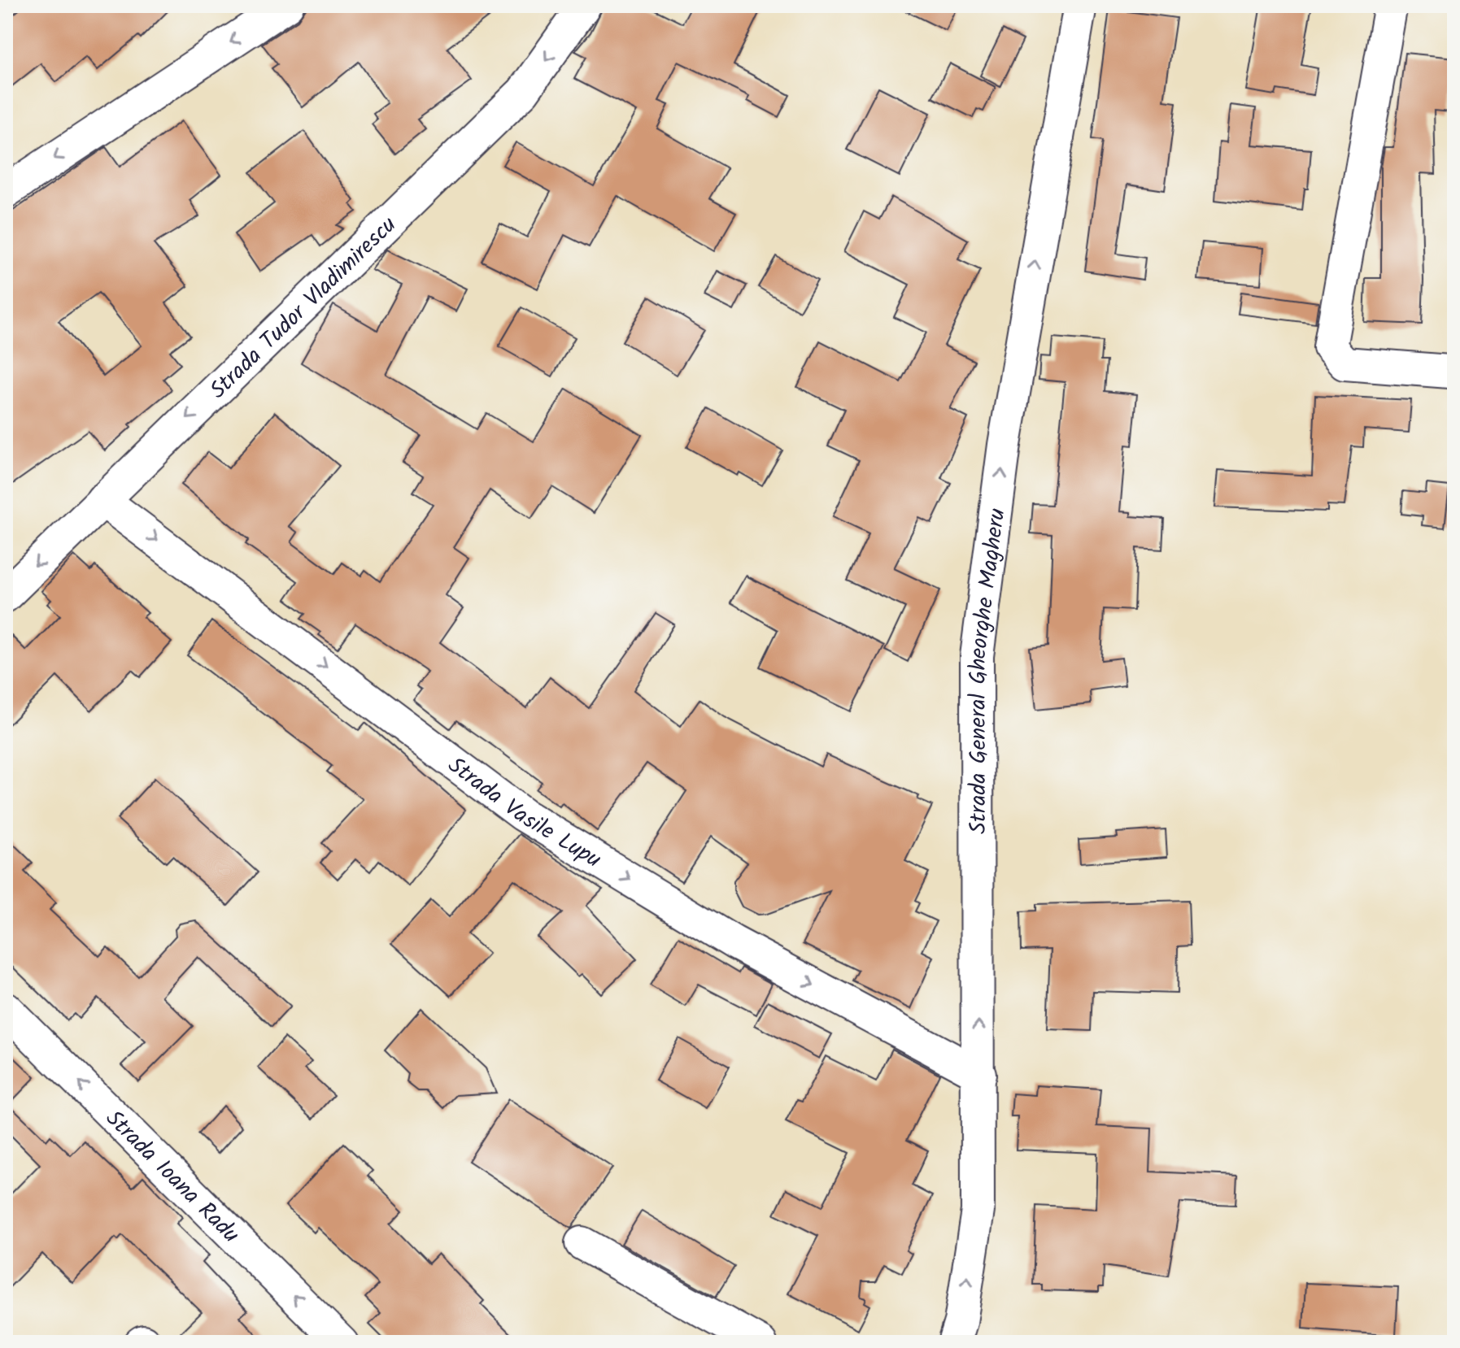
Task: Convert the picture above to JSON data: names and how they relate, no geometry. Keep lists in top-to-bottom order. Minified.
{"streets":{"street":["Strada Tudor Vladimirescu","Strada General Gheorghe Magheru","Strada Vasile Lupu","Strada Ioana Radu"]},"crossings":[["Strada Tudor Vladimirescu","Strada Vasile Lupu"],["Strada General Gheorghe Magheru","Strada Vasile Lupu"]],"one_way":["Strada General Gheorghe Magheru","Strada Vasile Lupu","Strada Ioana Radu"]}
